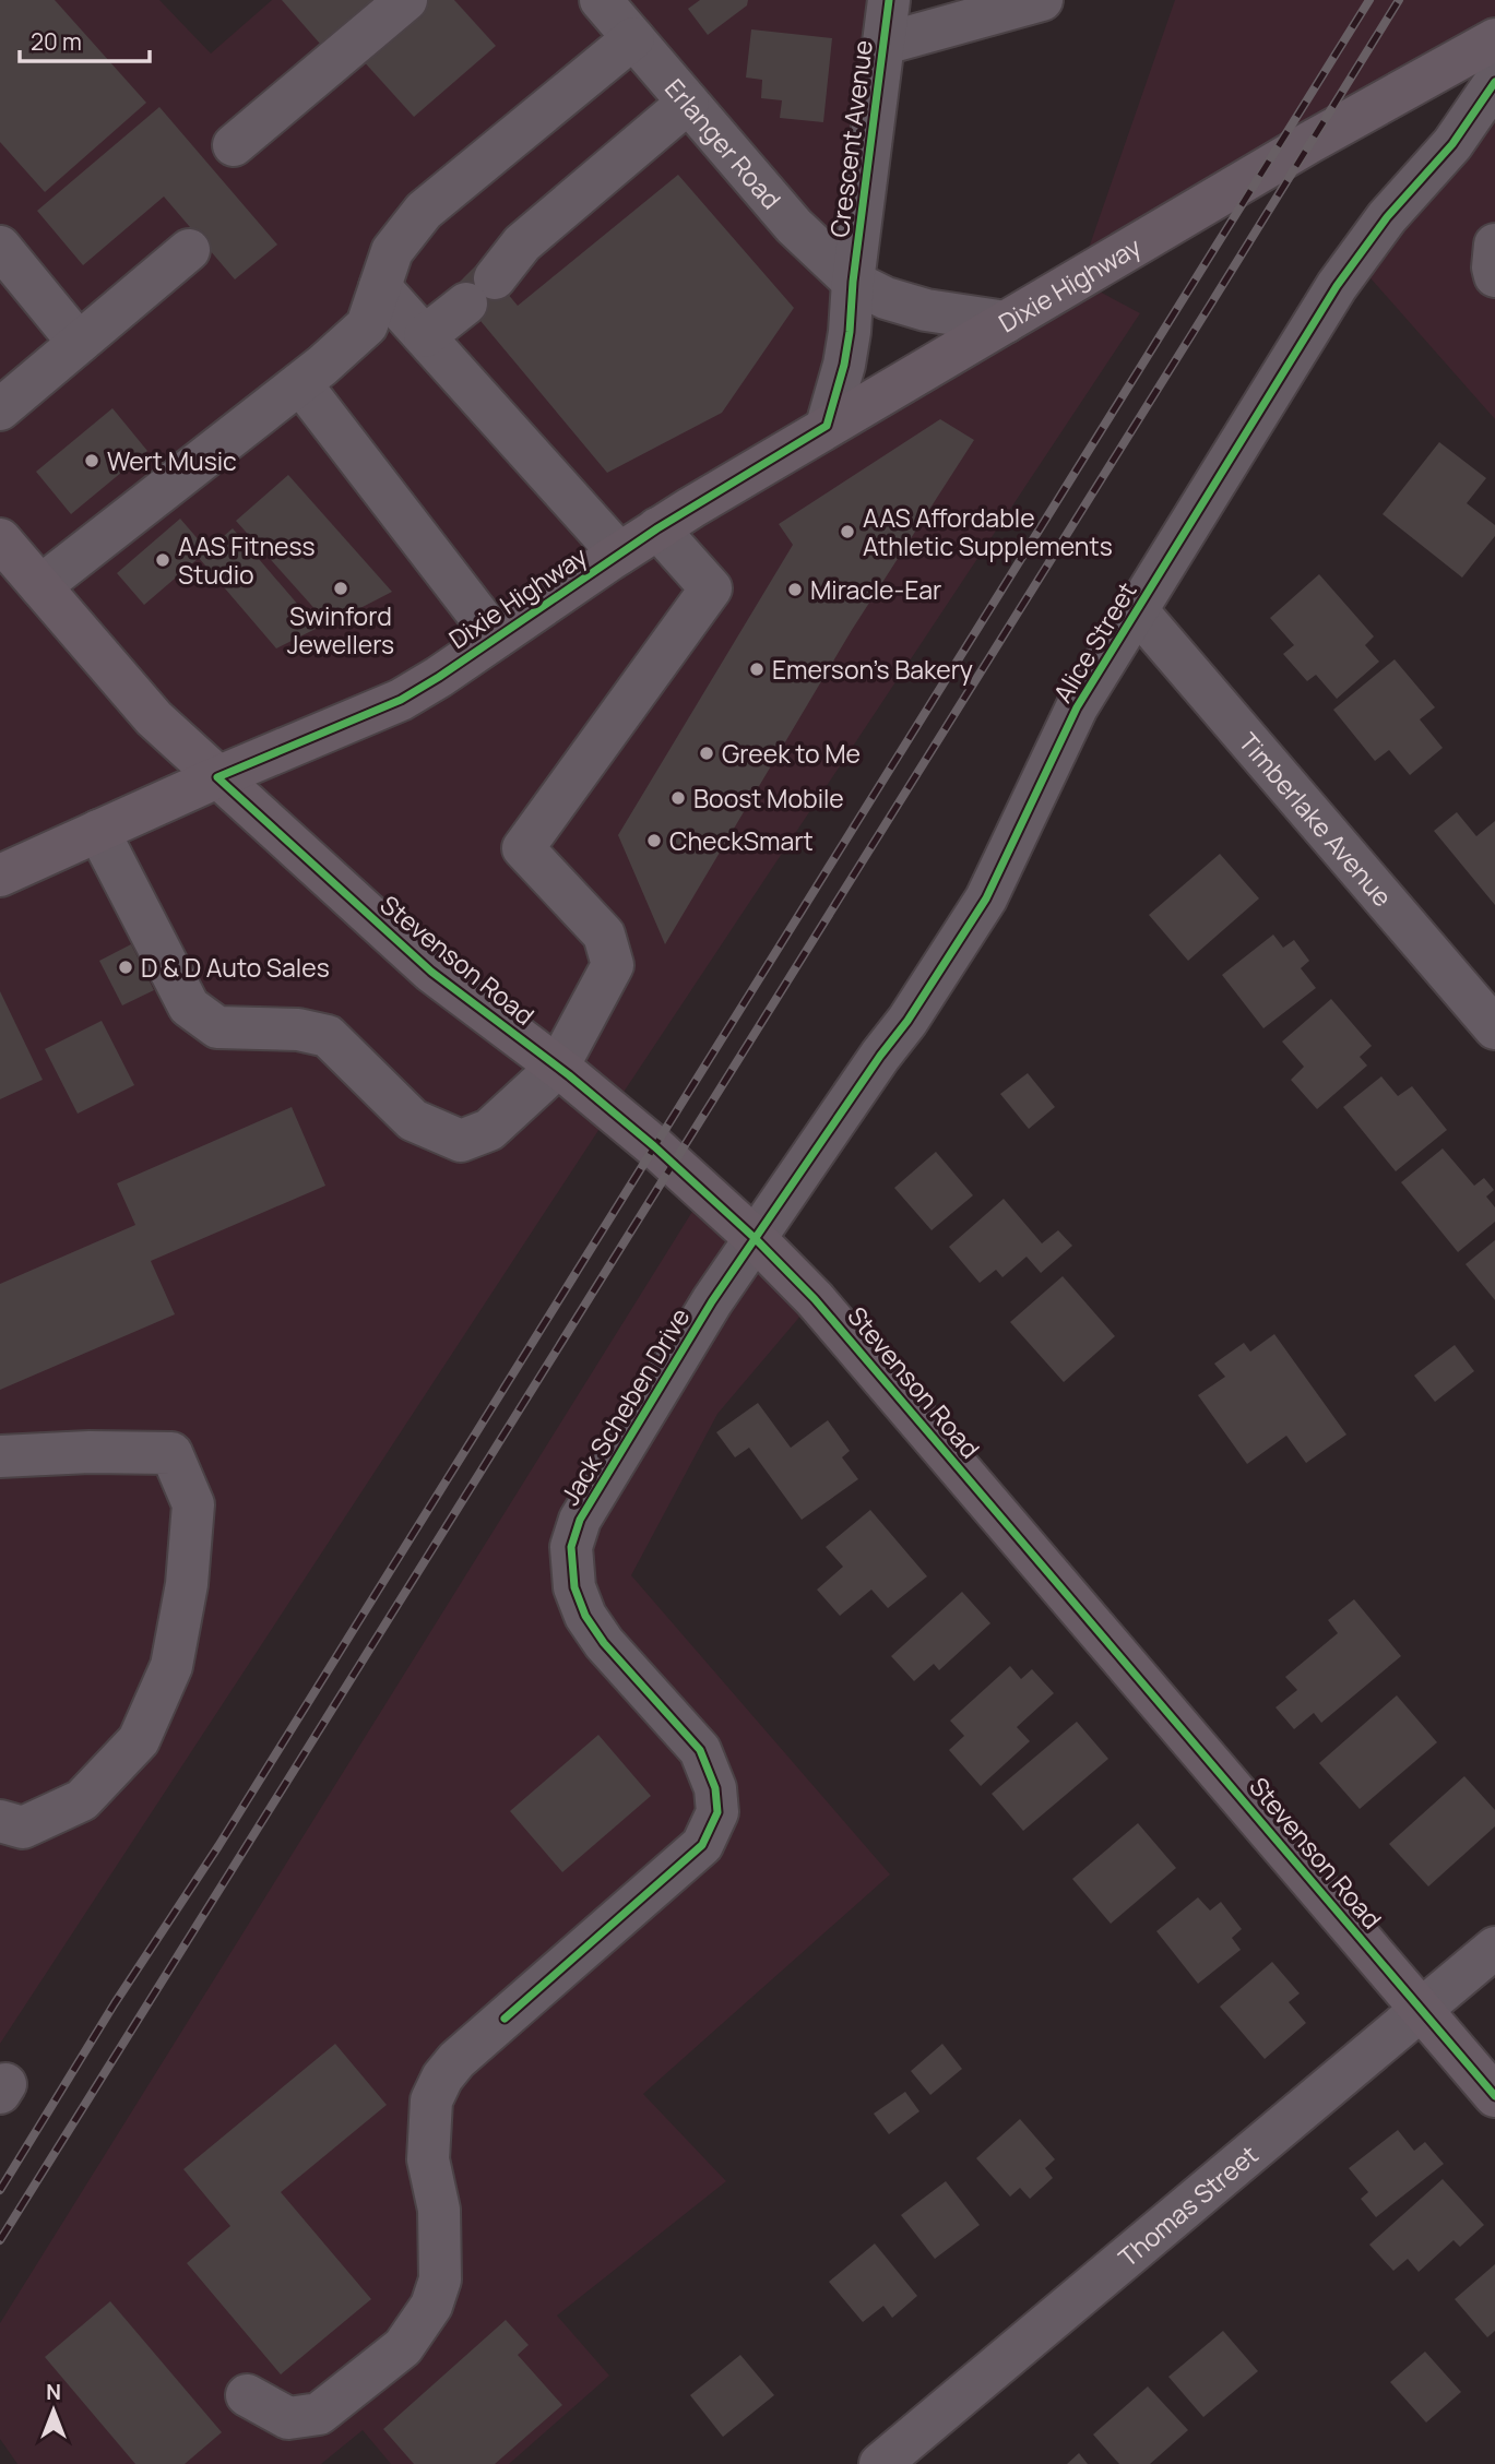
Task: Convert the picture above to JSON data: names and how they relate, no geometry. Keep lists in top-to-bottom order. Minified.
{"streets":{"main road":["Dixie Highway","Stevenson Road"],"street":["Crescent Avenue","Erlanger Road","Alice Street","Timberlake Avenue","Jack Scheben Drive","Thomas Street"]},"crossings":[["Crescent Avenue","Erlanger Road"],["Erlanger Road","Dixie Highway"],["Dixie Highway","Stevenson Road"],["Alice Street","Timberlake Avenue"],["Alice Street","Stevenson Road"],["Alice Street","Jack Scheben Drive"],["Stevenson Road","Jack Scheben Drive"],["Stevenson Road","Thomas Street"]],"places":["Wert Music","AAS Affordable Athletic Supplements","AAS Fitness Studio","Swinford Jewellers","Miracle-Ear","Emerson’s Bakery","Greek to Me","Boost Mobile","CheckSmart","D & D Auto Sales"],"scale_bar":"20 m","north":"top"}
